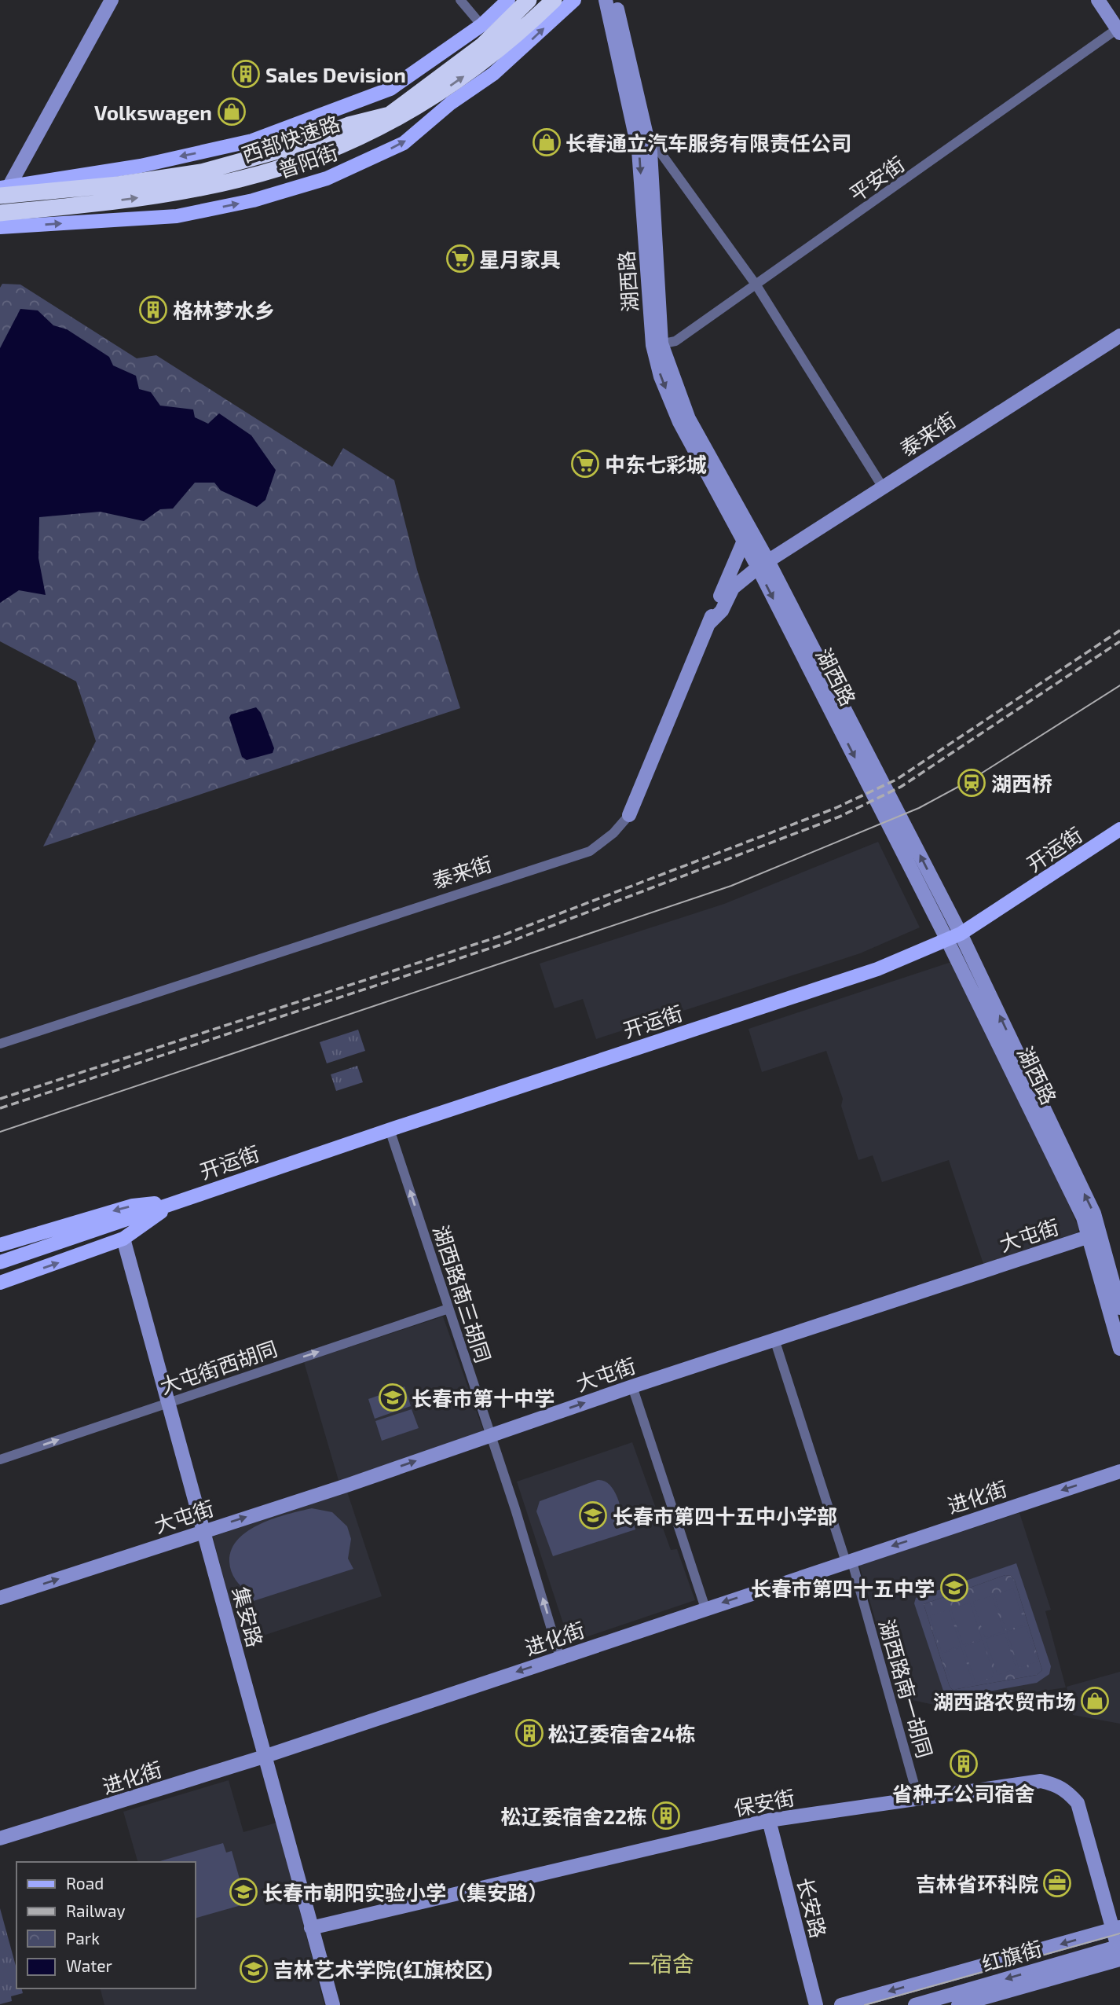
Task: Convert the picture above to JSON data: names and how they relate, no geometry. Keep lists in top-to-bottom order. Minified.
{"streets":{"highway":["西部快速路"],"main road":["普阳街","开运街"],"street":["平安街","湖西路","泰来街","大屯街","湖西路南三胡同","大屯街西胡同","进化街","集安路","湖西路南一胡同","保安街","长安路","红旗街"]},"crossings":[["西部快速路","普阳街"],["平安街","湖西路"],["湖西路","泰来街"],["湖西路","开运街"],["湖西路","大屯街"],["开运街","湖西路南三胡同"],["开运街","集安路"],["大屯街","湖西路南三胡同"],["大屯街","集安路"],["大屯街","湖西路南一胡同"],["湖西路南三胡同","大屯街西胡同"],["湖西路南三胡同","进化街"],["大屯街西胡同","集安路"],["进化街","集安路"],["进化街","湖西路南一胡同"],["集安路","保安街"],["湖西路南一胡同","保安街"],["保安街","长安路"],["保安街","红旗街"]],"one_way":["大屯街","湖西路南三胡同","大屯街西胡同","进化街"],"districts":["一宿舍"],"places":{"building":["Sales Devision","格林梦水乡","松辽委宿舍24栋","省种子公司宿舍","松辽委宿舍22栋"],"shop":["Volkswagen","长春通立汽车服务有限责任公司","湖西路农贸市场"],"supermarket":["星月家具","中东七彩城"],"station":["湖西桥"],"school or university":["长春市第十中学","长春市第四十五中小学部","长春市第四十五中学","长春市朝阳实验小学（集安路）","吉林艺术学院(红旗校区)"],"office":["吉林省环科院"]},"legend":["Road","Railway","Park","Water"]}
